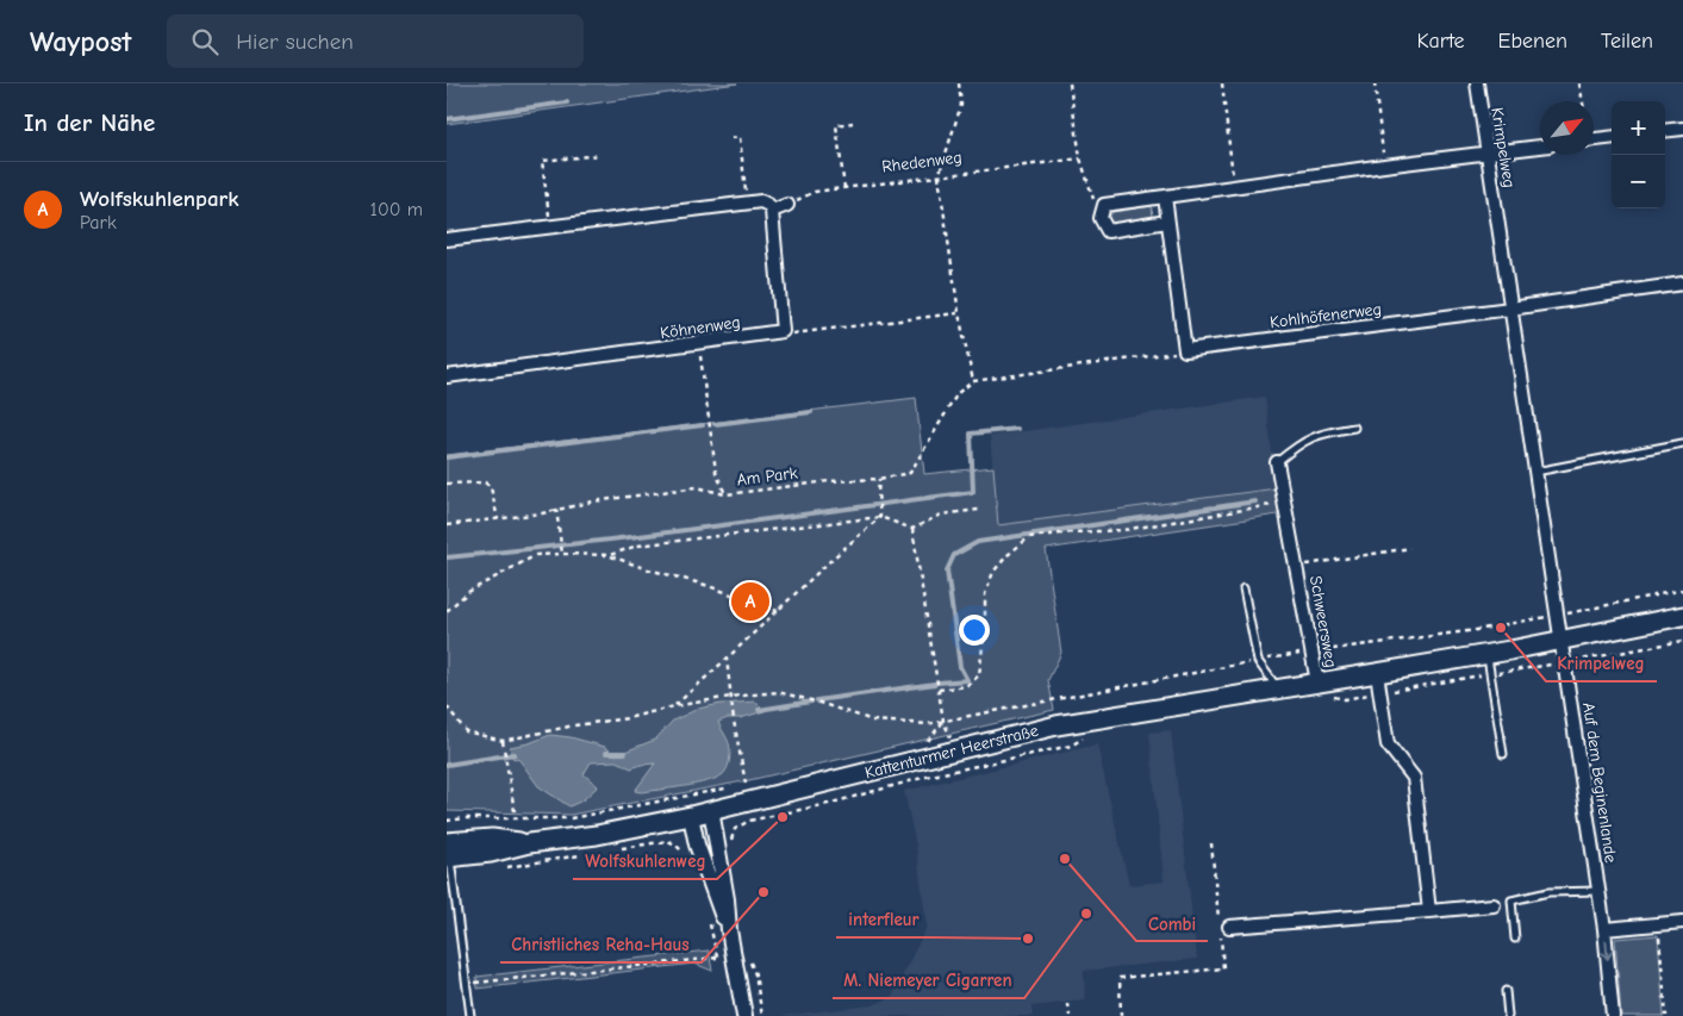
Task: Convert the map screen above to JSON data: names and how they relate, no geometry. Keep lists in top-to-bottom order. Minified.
{"streets":{"main road":["Kattenturmer Heerstraße"],"street":["Krimpelweg","Kohlhöfenerweg","Köhnenweg","Schweersweg","Auf dem Beginenlande"],"path":["Rhedenweg","Am Park"]},"crossings":[["Krimpelweg","Kohlhöfenerweg"],["Krimpelweg","Kattenturmer Heerstraße"],["Krimpelweg","Auf dem Beginenlande"],["Schweersweg","Kattenturmer Heerstraße"],["Kattenturmer Heerstraße","Auf dem Beginenlande"]],"places":["Krimpelweg","Wolfskuhlenweg","Combi","Christliches Reha-Haus","M. Niemeyer Cigarren","interfleur"],"north":"top right","page":{"header":"Waypost","search":"Hier suchen","nav":["Karte","Ebenen","Teilen"],"heading":"In der Nähe","map_buttons":["+","−"],"list":[{"mark":"A","name":"Wolfskuhlenpark","note":"Park","value":"100 m"}],"pins":"A"}}
